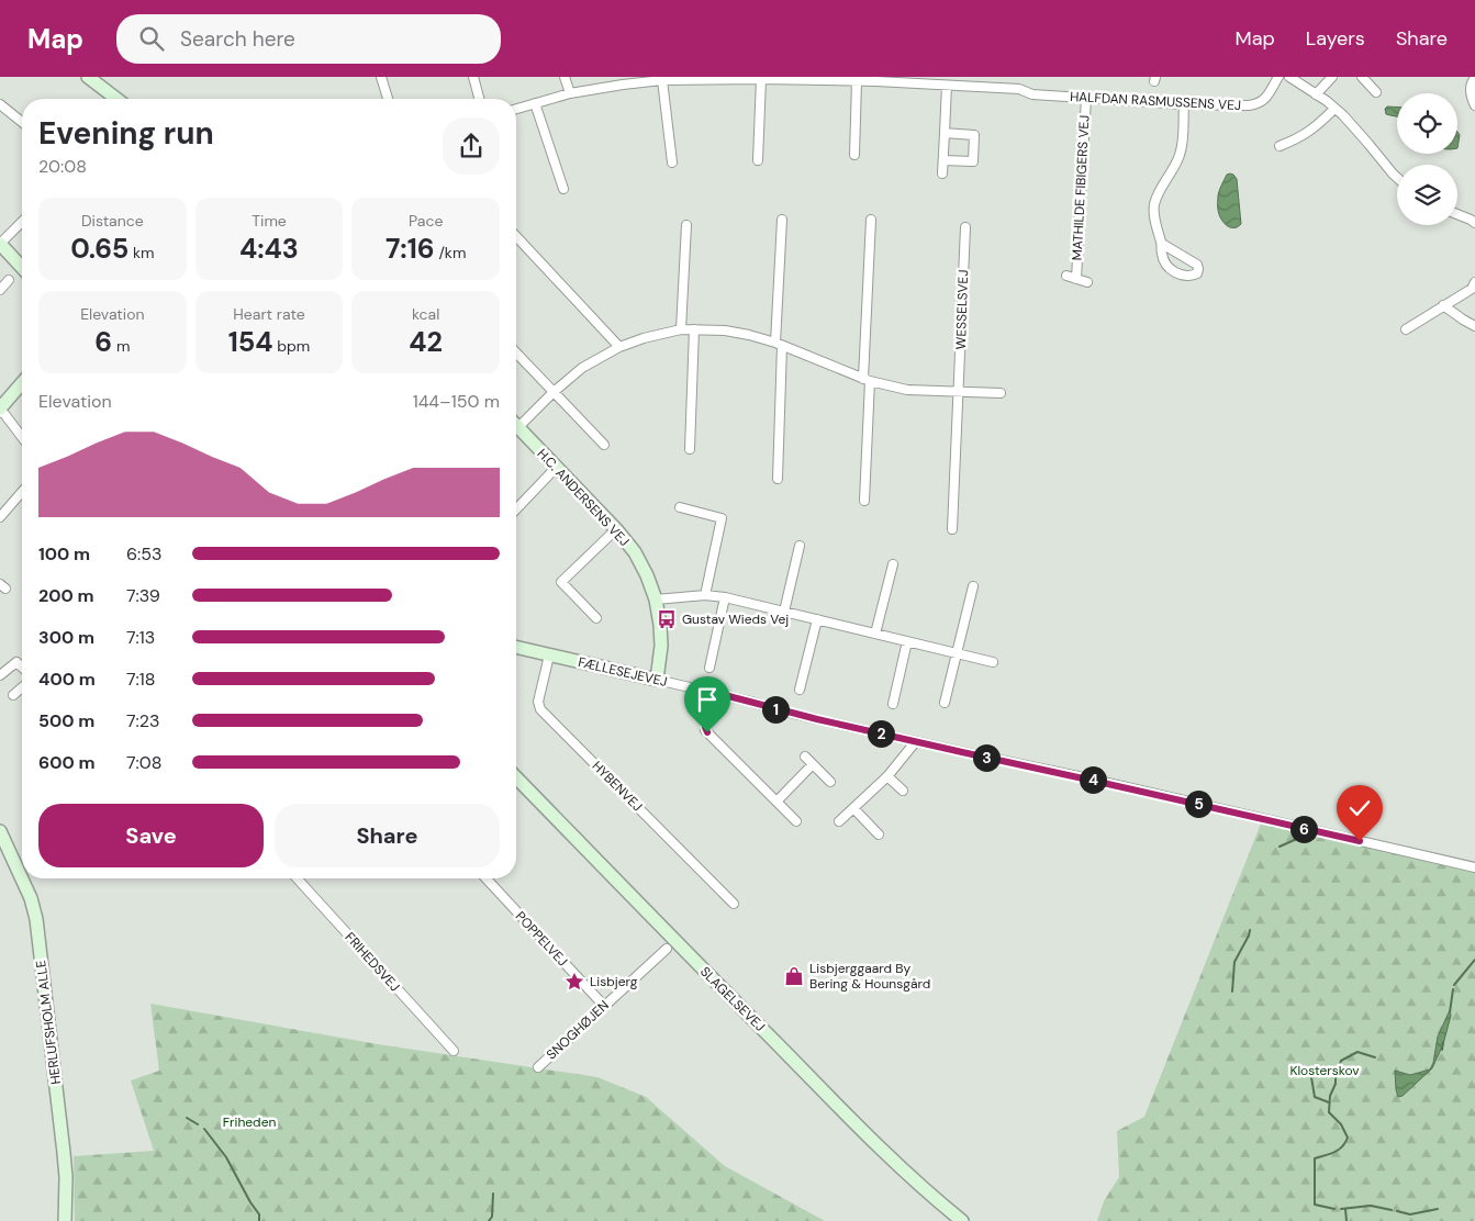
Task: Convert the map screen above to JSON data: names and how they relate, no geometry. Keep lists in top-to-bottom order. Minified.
{"streets":{"street":["HALFDAN RASMUSSENS VEJ","MATHILDE FIBIGERS VEJ","WESSELSVEJ","H.C. ANDERSENS VEJ","FÆLLESEJEVEJ","HYBENVEJ","POPPELVEJ","FRIHEDSVEJ","SLAGELSEVEJ","HERLUFSHOLM ALLE","SNOGHØJEN"]},"crossings":[["HALFDAN RASMUSSENS VEJ","MATHILDE FIBIGERS VEJ"],["H.C. ANDERSENS VEJ","FÆLLESEJEVEJ"],["FÆLLESEJEVEJ","HYBENVEJ"],["POPPELVEJ","SNOGHØJEN"]],"parks":["Klosterskov","Friheden"],"places":{"bus stop":["Gustav Wieds Vej"],"shop":["Lisbjerggaard By Bering & Hounsgård"],"place":["Lisbjerg"]},"page":{"header":"Map","search":"Search here","nav":["Map","Layers","Share"],"heading":["Evening run","20:08"],"stats":[["Distance","0.65 km"],["Time","4:43"],["Pace","7:16 /km"],["Elevation","6 m"],["Heart rate","154 bpm"],["kcal","42"]],"chart":["Elevation","144–150 m"],"list":[{"name":"100 m","note":"6:53"},{"name":"200 m","note":"7:39"},{"name":"300 m","note":"7:13"},{"name":"400 m","note":"7:18"},{"name":"500 m","note":"7:23"},{"name":"600 m","note":"7:08"}],"pins":["1","2","3","4","5","6"],"buttons":["Save","Share"]}}
